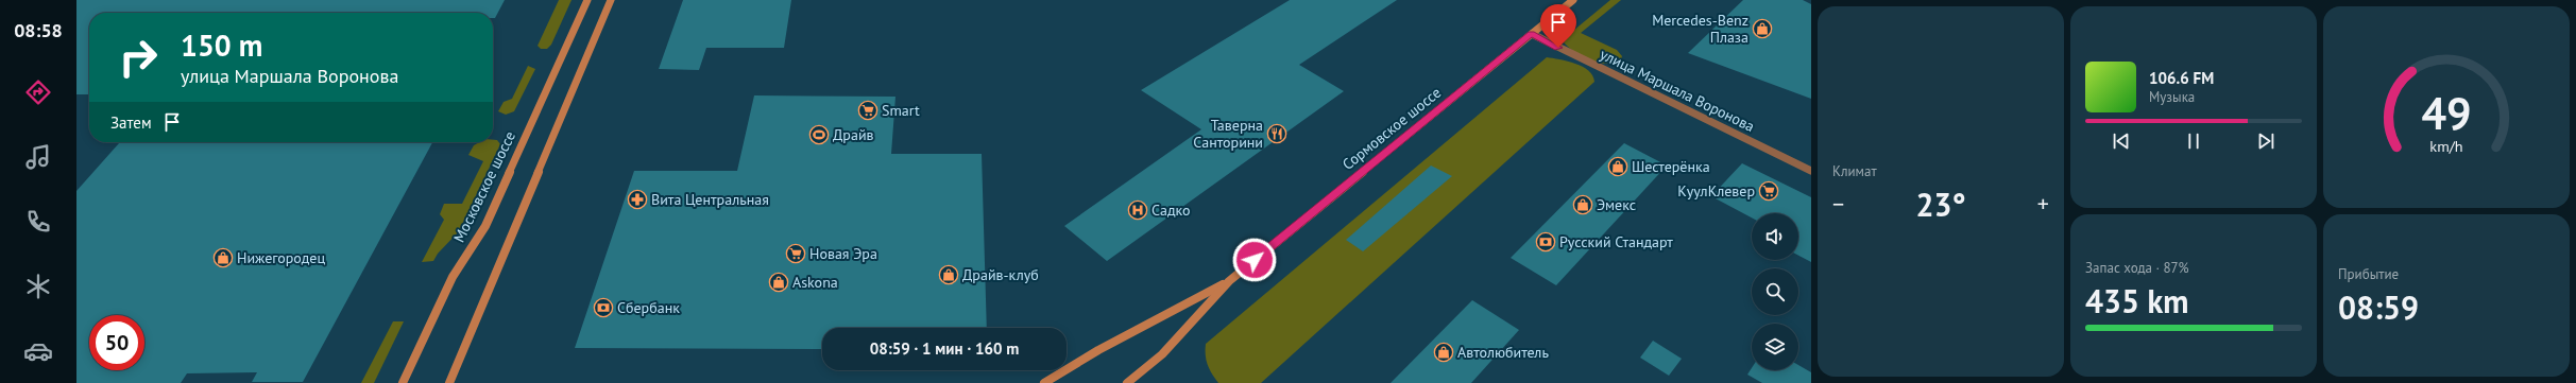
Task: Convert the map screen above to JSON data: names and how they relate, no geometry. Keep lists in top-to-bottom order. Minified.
{"streets":{"main road":["Сормовское шоссе","Московское шоссе"],"street":["улица Маршала Воронова"]},"crossings":[["улица Маршала Воронова","Сормовское шоссе"]],"places":{"shop":["Mercedes-Benz Плаза","Шестерёнка","Эмекс","Нижегородец","Драйв-клуб","Askona","Автолюбитель"],"supermarket":["Smart","КуулКлевер","Новая Эра"],"restaurant":["Таверна Санторини"],"sports":["Драйв"],"pharmacy":["Вита Центральная"],"hospital":["Садко"],"bank":["Русский Стандарт","Сбербанк"]},"page":{"tabs":"08:58","tile":["Климат",["Запас хода · 87%","435 km"],["Прибытие","08:59"]],"turn":["150 m","улица Маршала Воронова"],"song":["106.6 FM","Музыка"],"then":"Затем","heat":["−","23°","+"],"limit":"50","trip":"08:59 · 1 мин · 160 m","gauge":["49","km/h"]}}
